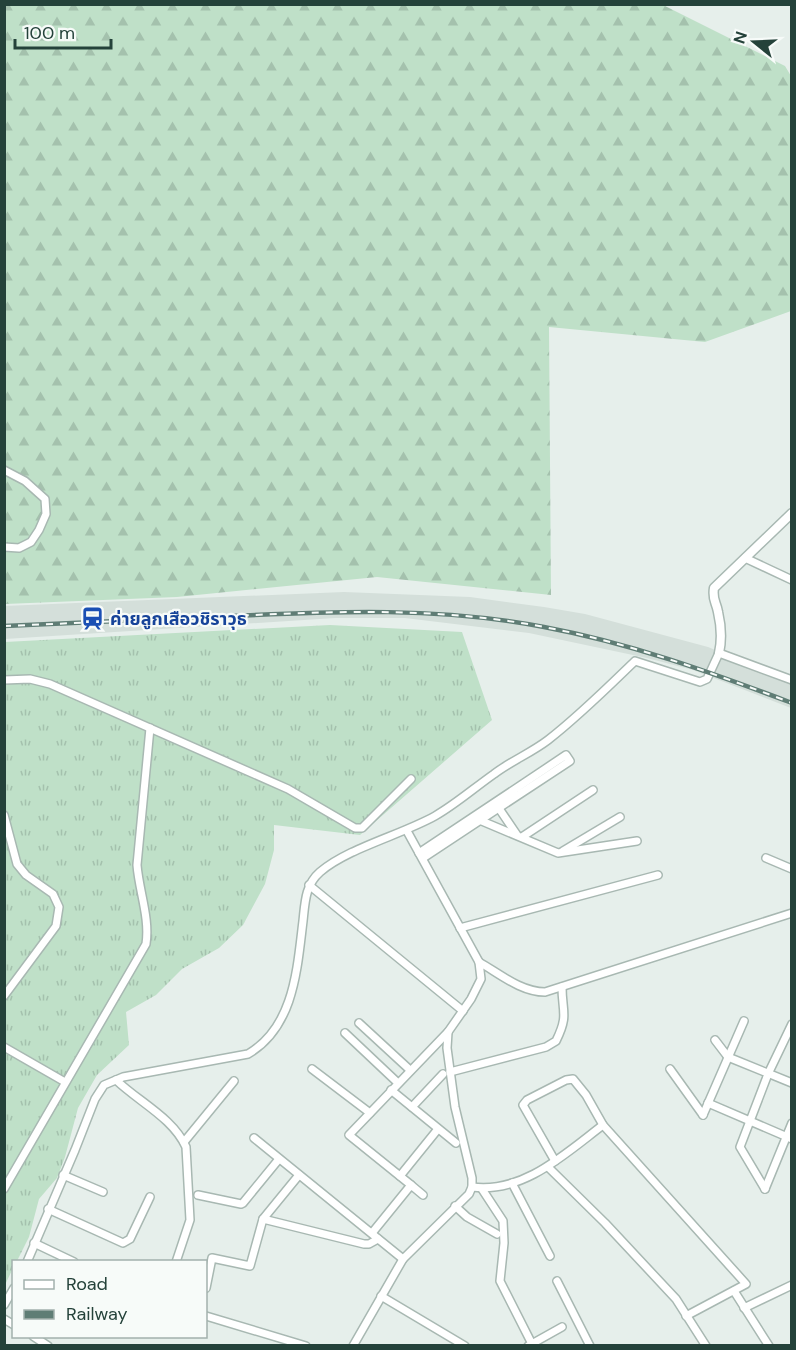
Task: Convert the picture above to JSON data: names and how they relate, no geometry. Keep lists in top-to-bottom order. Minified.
{"places":{"station":["ค่ายลูกเสือวชิราวุธ"]},"legend":["Road","Railway"],"scale_bar":"100 m","north":"left"}
